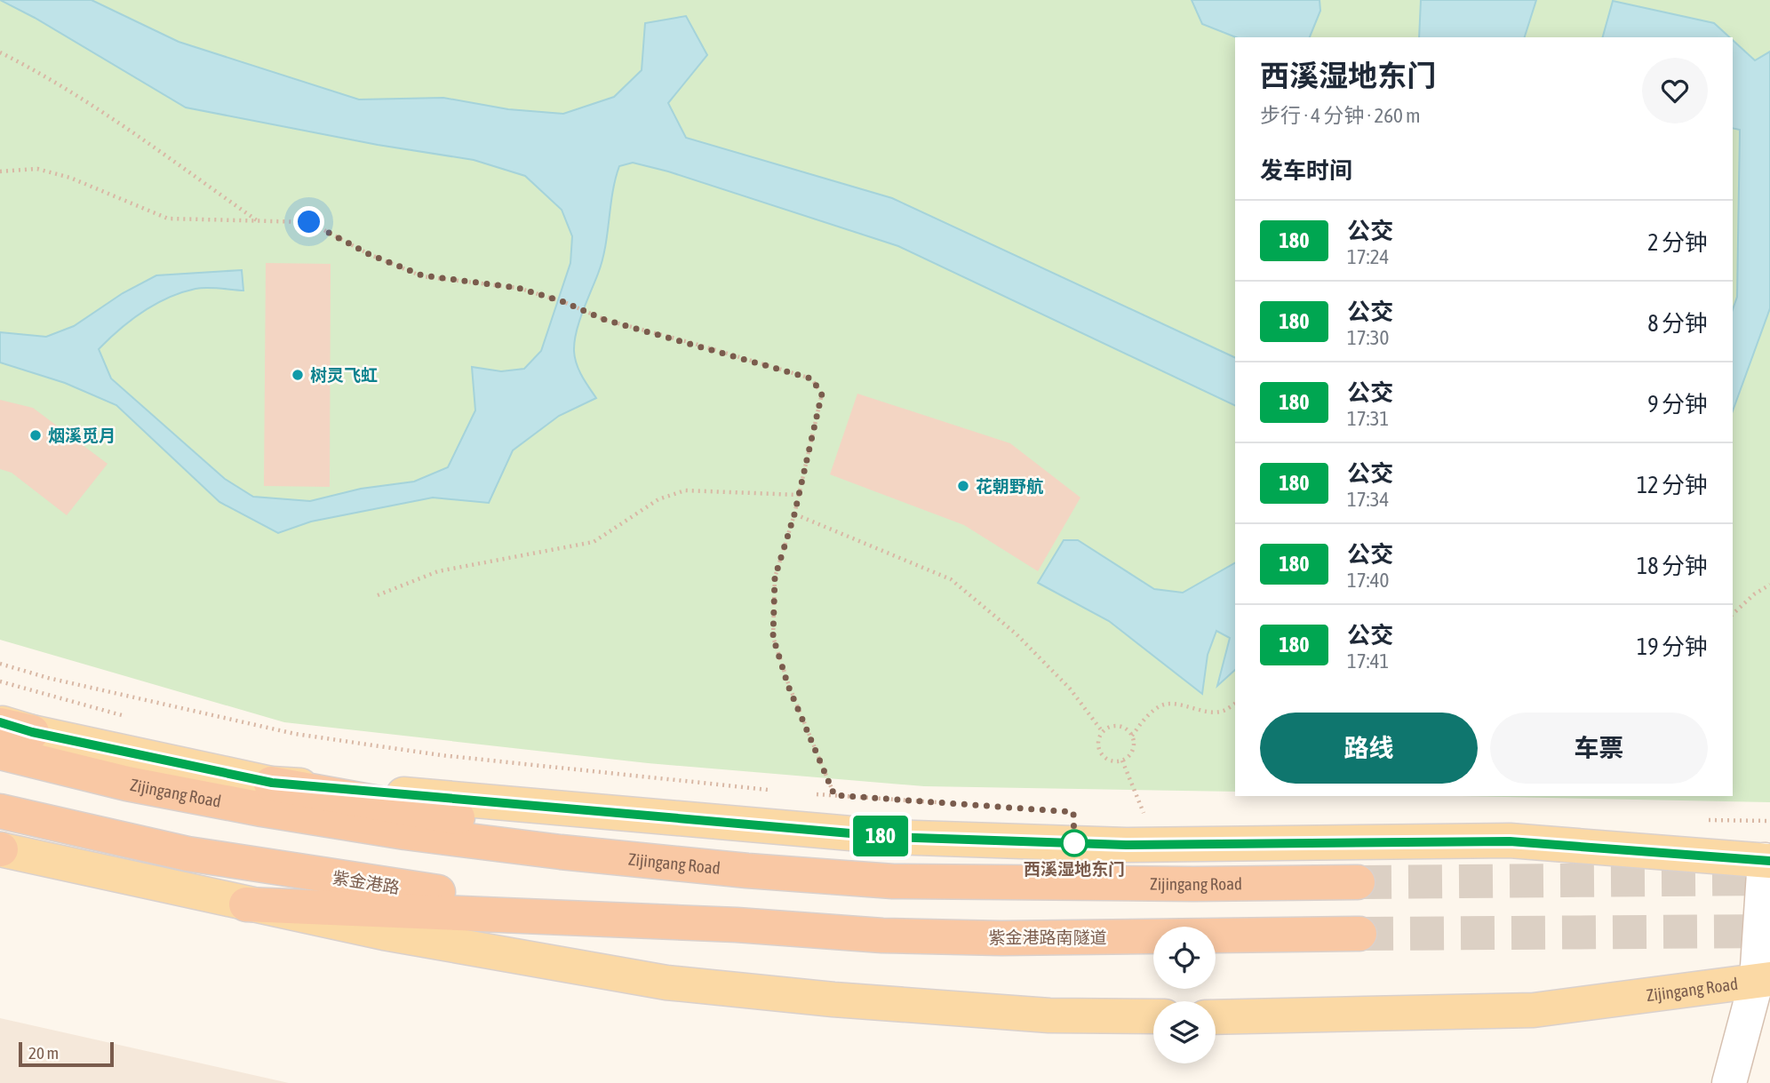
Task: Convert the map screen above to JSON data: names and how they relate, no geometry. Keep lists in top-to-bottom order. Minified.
{"streets":{"highway":["Zijingang Road","紫金港路","紫金港路南隧道"]},"crossings":[["紫金港路","紫金港路南隧道"]],"places":["树灵飞虹","烟溪觅月","花朝野航","西溪湿地东门"],"lines":["bus line 180"],"scale_bar":"20 m","page":{"on_map":"180","heading":[["西溪湿地东门","步行 · 4 分钟 · 260 m"],"发车时间"],"list":[{"mark":"180","name":"公交","note":"17:24","value":"2 分钟"},{"mark":"180","name":"公交","note":"17:30","value":"8 分钟"},{"mark":"180","name":"公交","note":"17:31","value":"9 分钟"},{"mark":"180","name":"公交","note":"17:34","value":"12 分钟"},{"mark":"180","name":"公交","note":"17:40","value":"18 分钟"},{"mark":"180","name":"公交","note":"17:41","value":"19 分钟"}],"buttons":["路线","车票"],"scale":"20 m"}}
